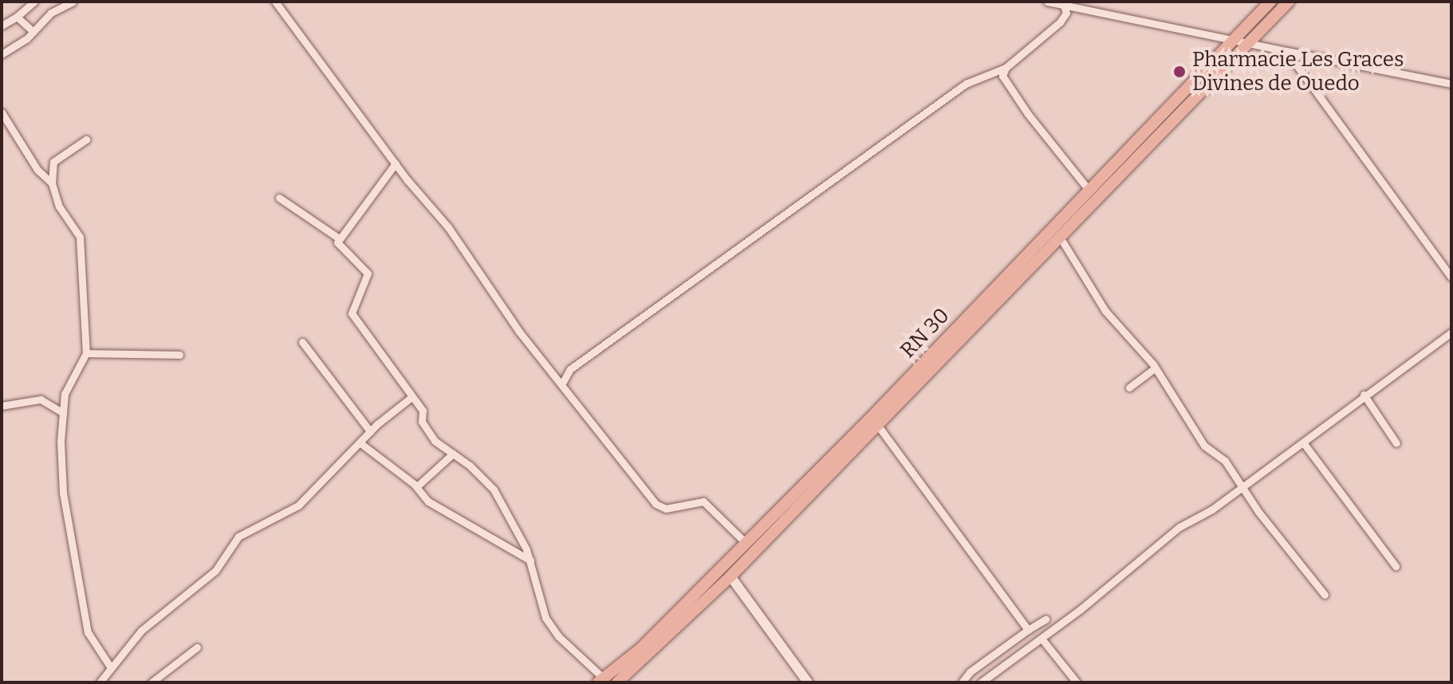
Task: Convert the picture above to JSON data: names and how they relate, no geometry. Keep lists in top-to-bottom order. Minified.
{"streets":{"main road":["RN 30"]},"places":["Pharmacie Les Graces Divines de Ouedo"]}
